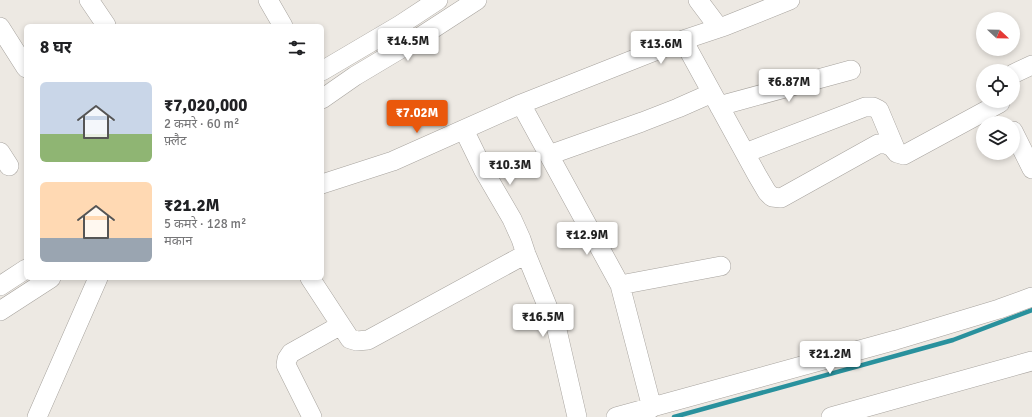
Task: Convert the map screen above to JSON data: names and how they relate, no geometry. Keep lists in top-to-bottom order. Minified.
{"north":"right","page":{"heading":"8 घर","price":["₹14.5M","₹13.6M","₹6.87M","₹7.02M","₹10.3M","₹12.9M","₹16.5M","₹21.2M"],"list":[{"name":"₹7,020,000","note":"2 कमरे · 60 m² · फ़्लैट"},{"name":"₹21.2M","note":"5 कमरे · 128 m² · मकान"}]}}
